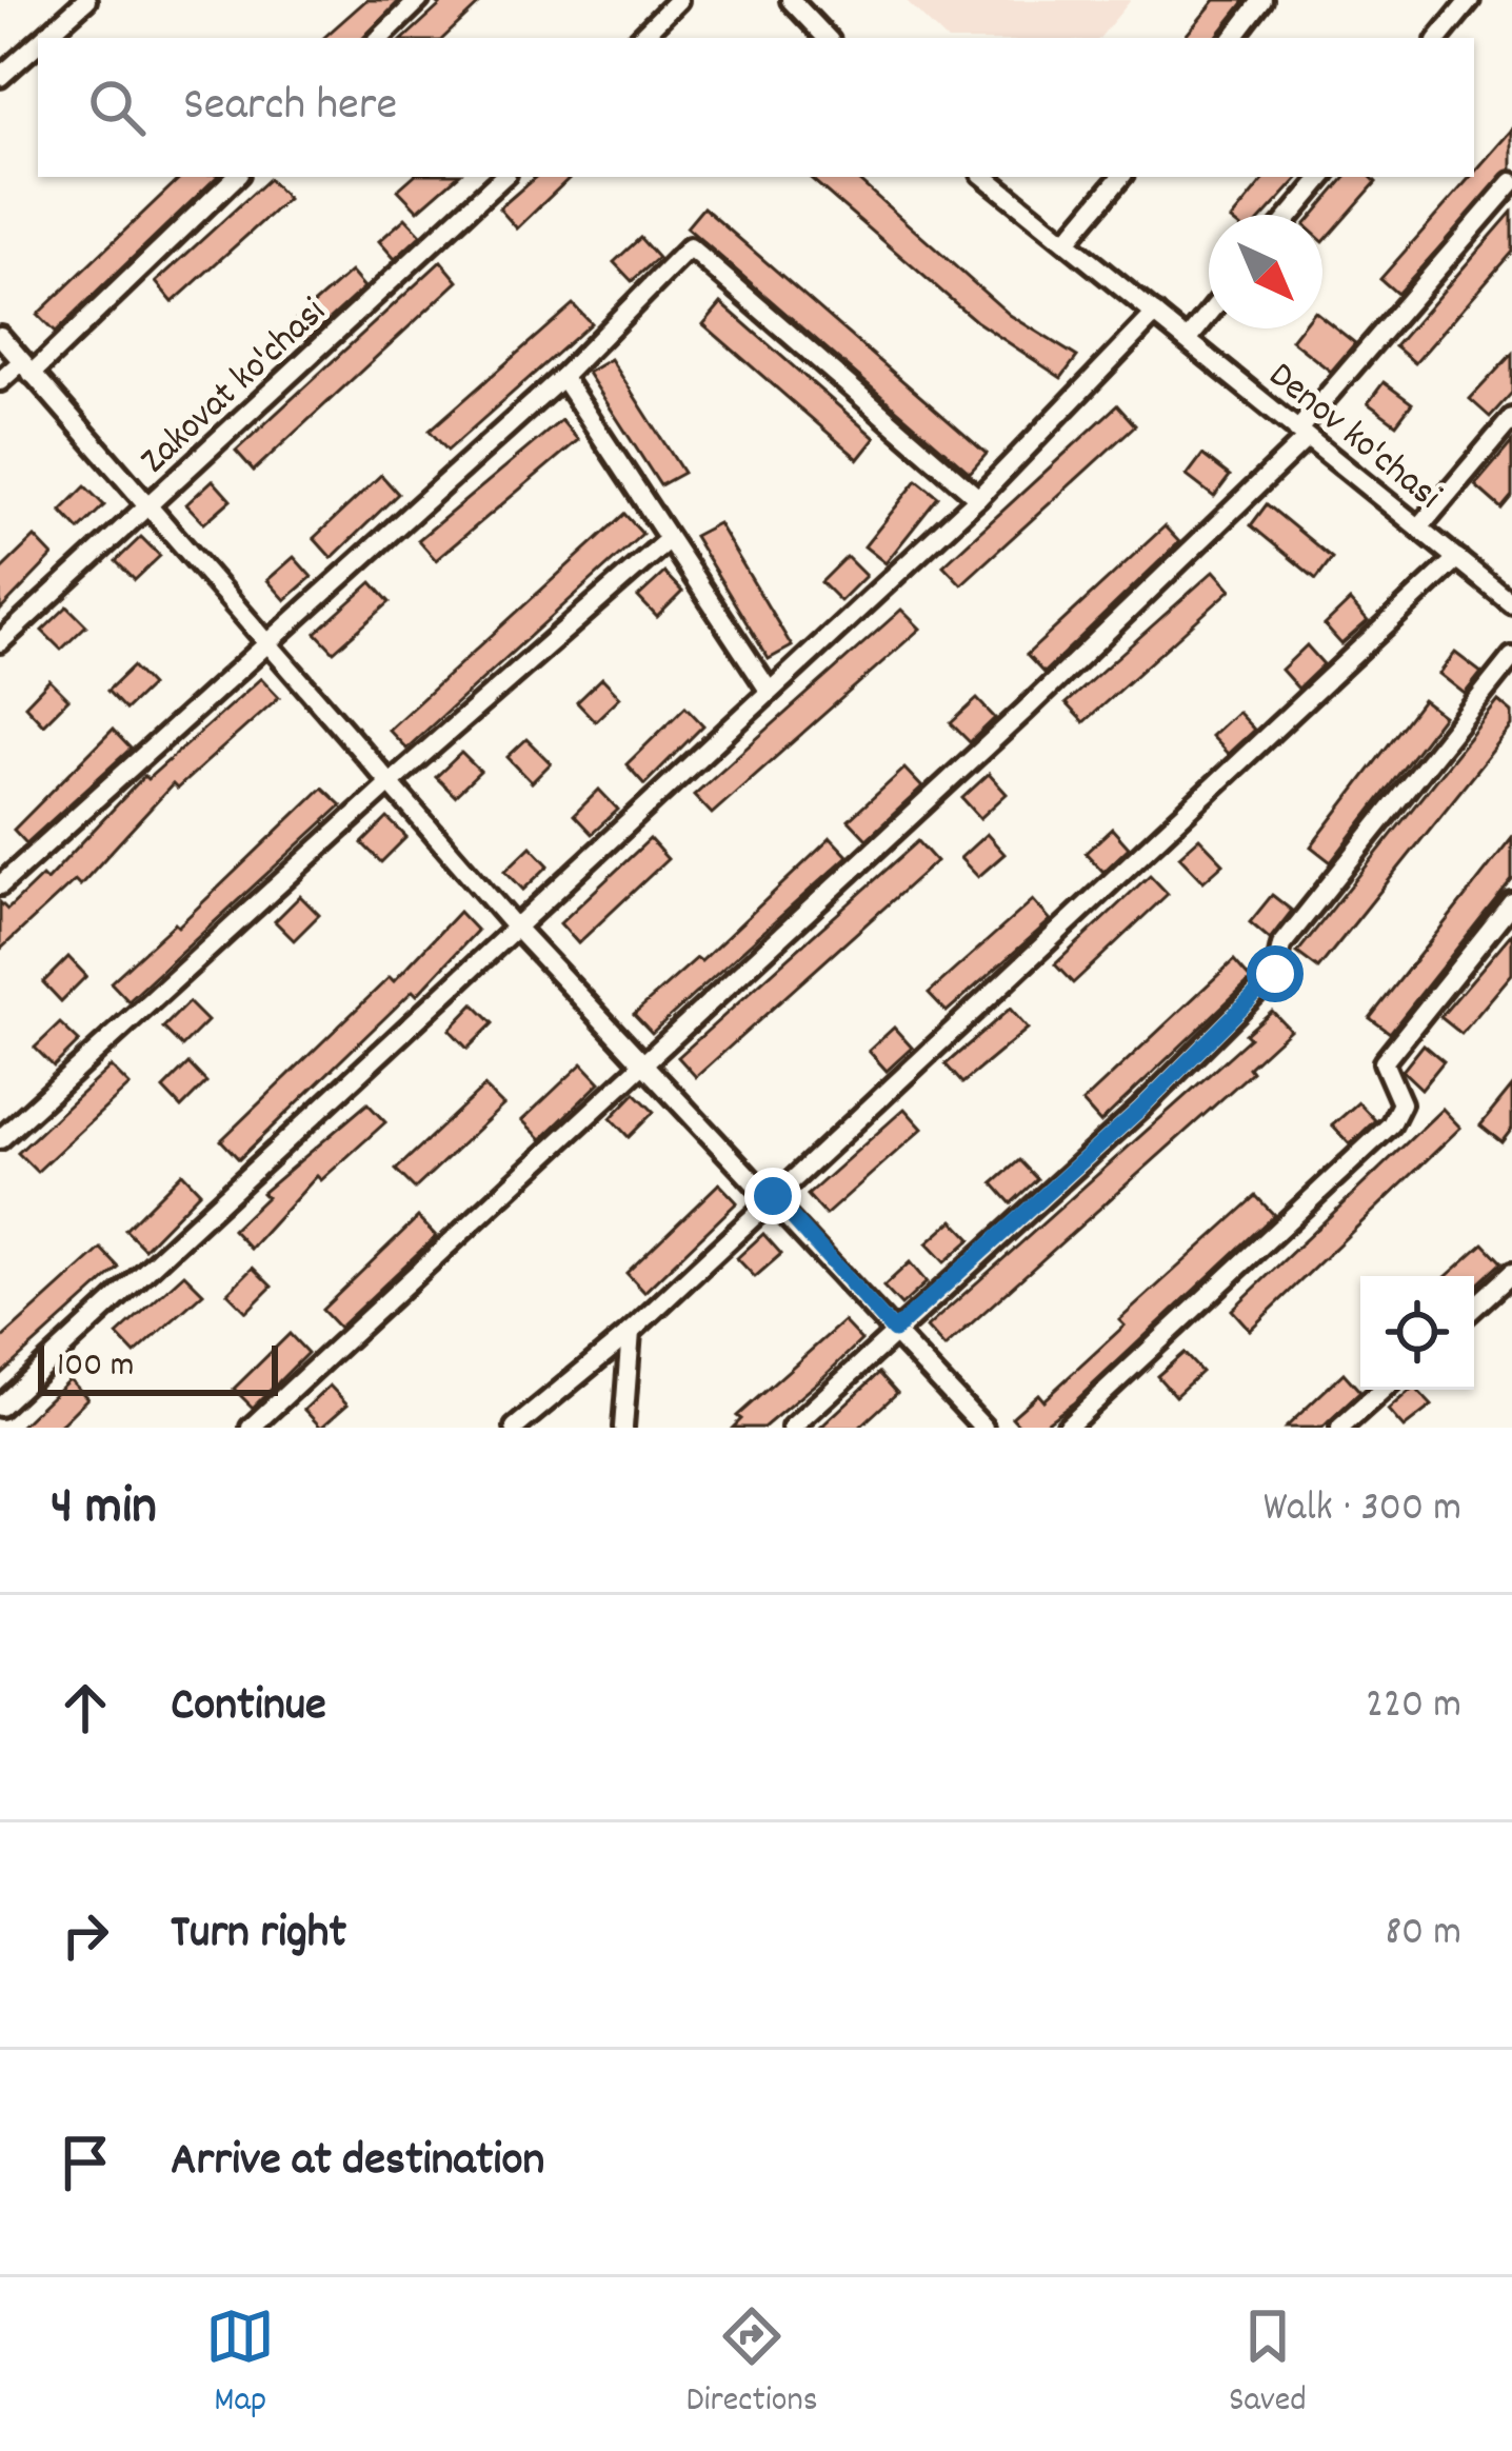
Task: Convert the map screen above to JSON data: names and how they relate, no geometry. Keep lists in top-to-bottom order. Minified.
{"streets":{"street":["Zakovat ko'chasi","Denov ko'chasi"]},"scale_bar":"100 m","north":"bottom right","page":{"search":"Search here","scale":"100 m","heading":["4 min","Walk · 300 m"],"list":[["Continue","220 m"],["Turn right","80 m"],"Arrive at destination"],"nav":["Map","Directions","Saved"]}}
